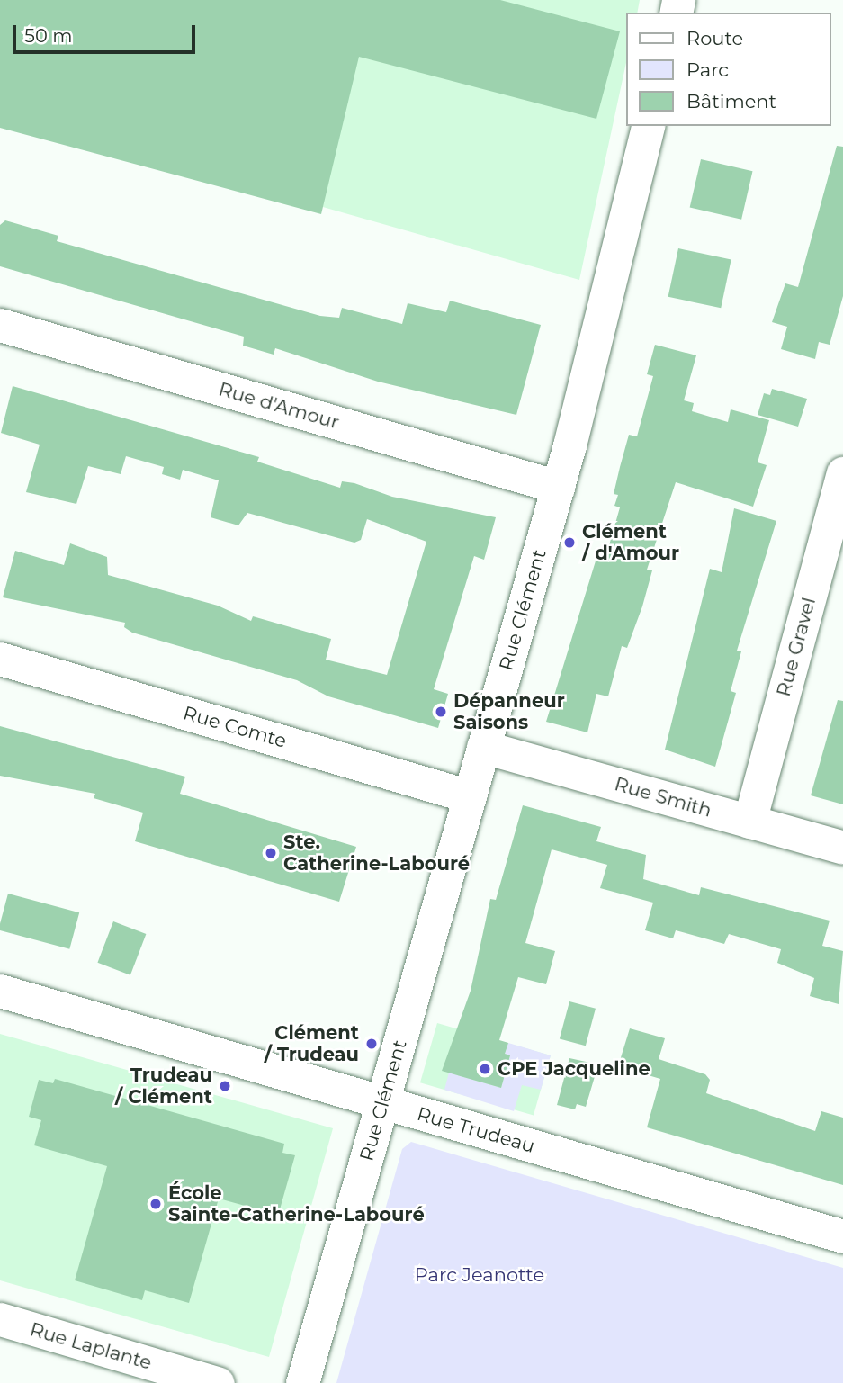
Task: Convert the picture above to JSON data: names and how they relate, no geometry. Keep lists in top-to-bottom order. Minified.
{"streets":{"street":["Rue d'Amour","Rue Clément","Rue Gravel","Rue Comte","Rue Smith","Rue Trudeau","Rue Laplante"]},"crossings":[["Rue d'Amour","Rue Clément"],["Rue Clément","Rue Comte"],["Rue Clément","Rue Smith"],["Rue Clément","Rue Trudeau"],["Rue Gravel","Rue Smith"]],"parks":["Parc Jeanotte"],"places":["Clément / d'Amour","Dépanneur Saisons","Ste. Catherine-Labouré","Clément / Trudeau","CPE Jacqueline","Trudeau / Clément","École Sainte-Catherine-Labouré"],"legend":["Route","Parc","Bâtiment"],"scale_bar":"50 m"}
